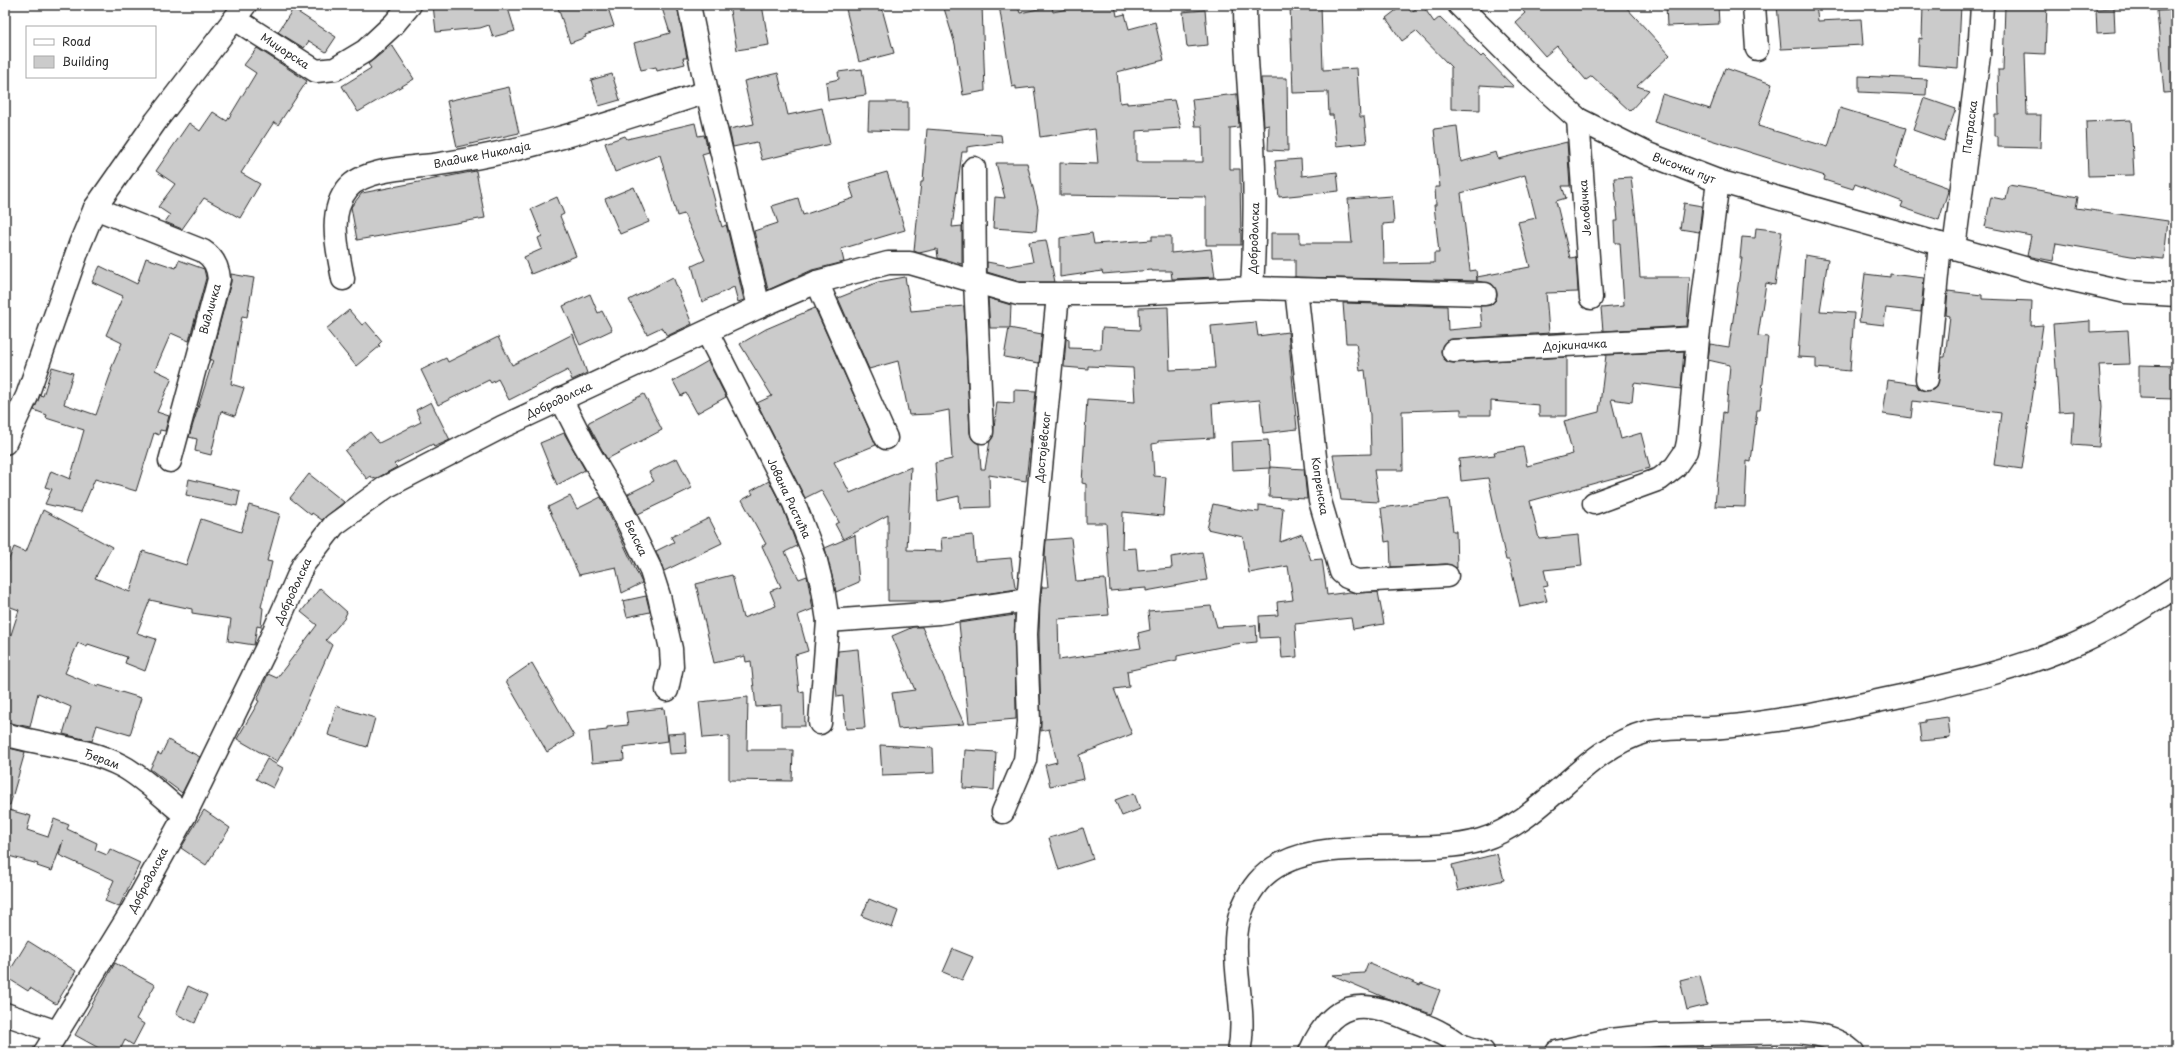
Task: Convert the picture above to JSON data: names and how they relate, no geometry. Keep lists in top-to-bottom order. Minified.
{"streets":{"street":["Миџорска","Патраска","Владике Николаја","Височки пут","Јеловичка","Добродолска","Видличка","Дојкиначка","Достојевског","Копренска","Јована Ристића","Белска","Ђерам"]},"crossings":[["Патраска","Височки пут"],["Височки пут","Јеловичка"],["Добродолска","Достојевског"],["Добродолска","Јована Ристића"],["Добродолска","Белска"],["Добродолска","Ђерам"]],"legend":["Road","Building"]}
